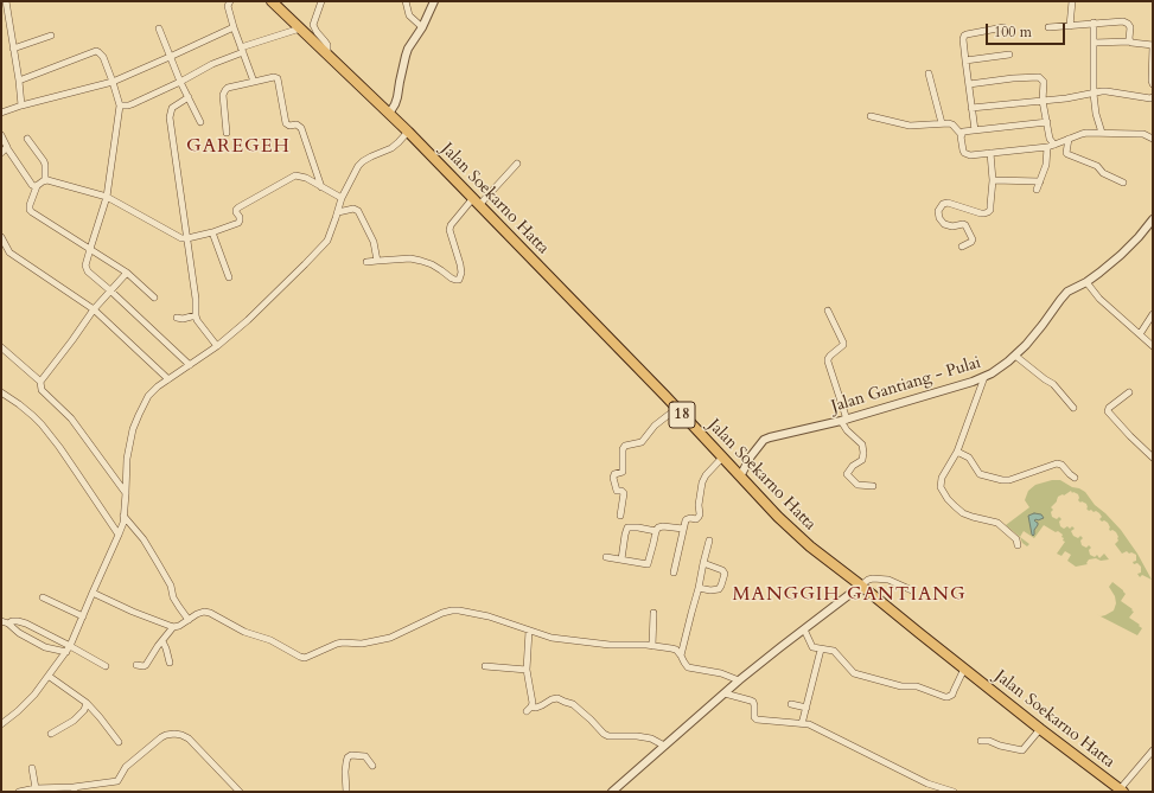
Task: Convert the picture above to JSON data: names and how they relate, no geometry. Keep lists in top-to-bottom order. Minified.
{"streets":{"highway":["Jalan Soekarno Hatta","18"],"street":["Jalan Gantiang - Pulai"]},"crossings":[["Jalan Soekarno Hatta","Jalan Gantiang - Pulai"]],"districts":["GAREGEH","MANGGIH GANTIANG"],"scale_bar":"100 m"}
